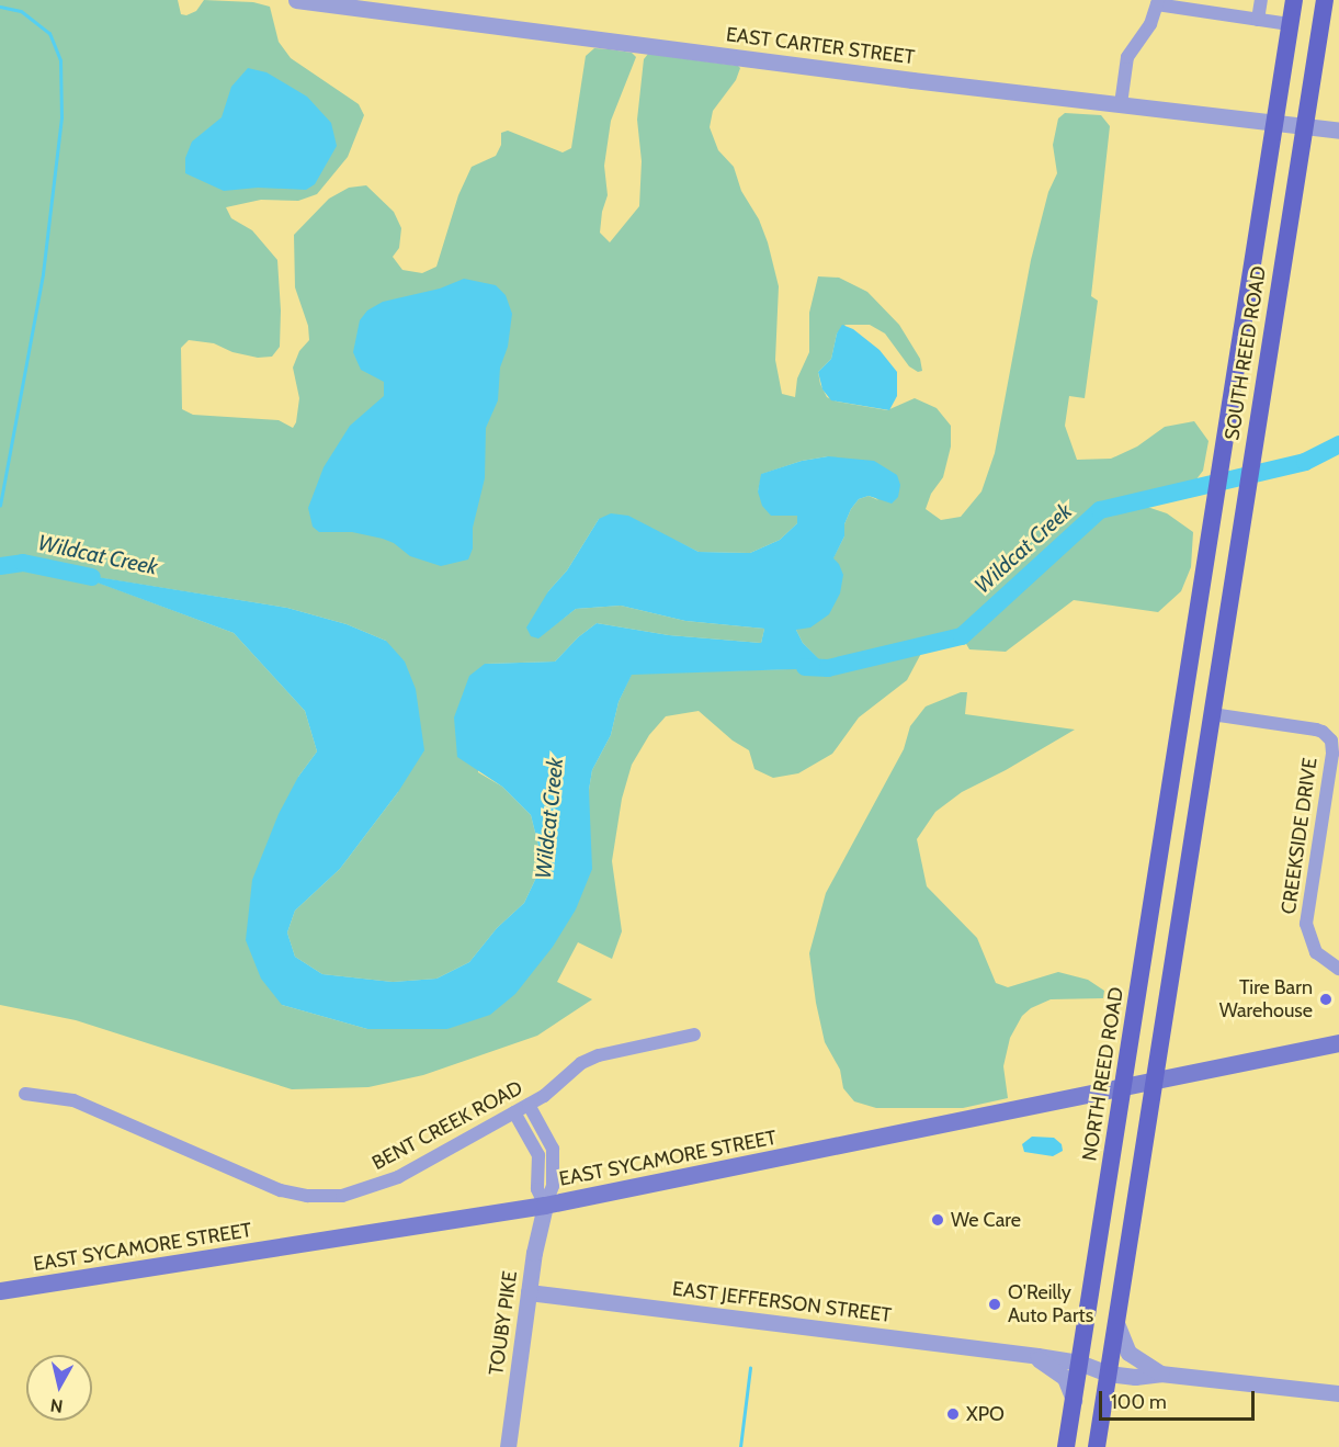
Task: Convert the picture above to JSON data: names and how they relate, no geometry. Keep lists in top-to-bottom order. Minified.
{"streets":{"main road":["SOUTH REED ROAD","NORTH REED ROAD","EAST SYCAMORE STREET"],"street":["EAST CARTER STREET","CREEKSIDE DRIVE","BENT CREEK ROAD","EAST JEFFERSON STREET","TOUBY PIKE"]},"crossings":[["EAST CARTER STREET","SOUTH REED ROAD"],["SOUTH REED ROAD","CREEKSIDE DRIVE"],["SOUTH REED ROAD","NORTH REED ROAD"],["NORTH REED ROAD","EAST SYCAMORE STREET"],["NORTH REED ROAD","EAST JEFFERSON STREET"],["BENT CREEK ROAD","TOUBY PIKE"],["EAST SYCAMORE STREET","TOUBY PIKE"],["EAST JEFFERSON STREET","TOUBY PIKE"]],"water":["Wildcat Creek"],"places":["Tire Barn Warehouse","We Care","O'Reilly Auto Parts","XPO"],"scale_bar":"100 m","north":"bottom"}
